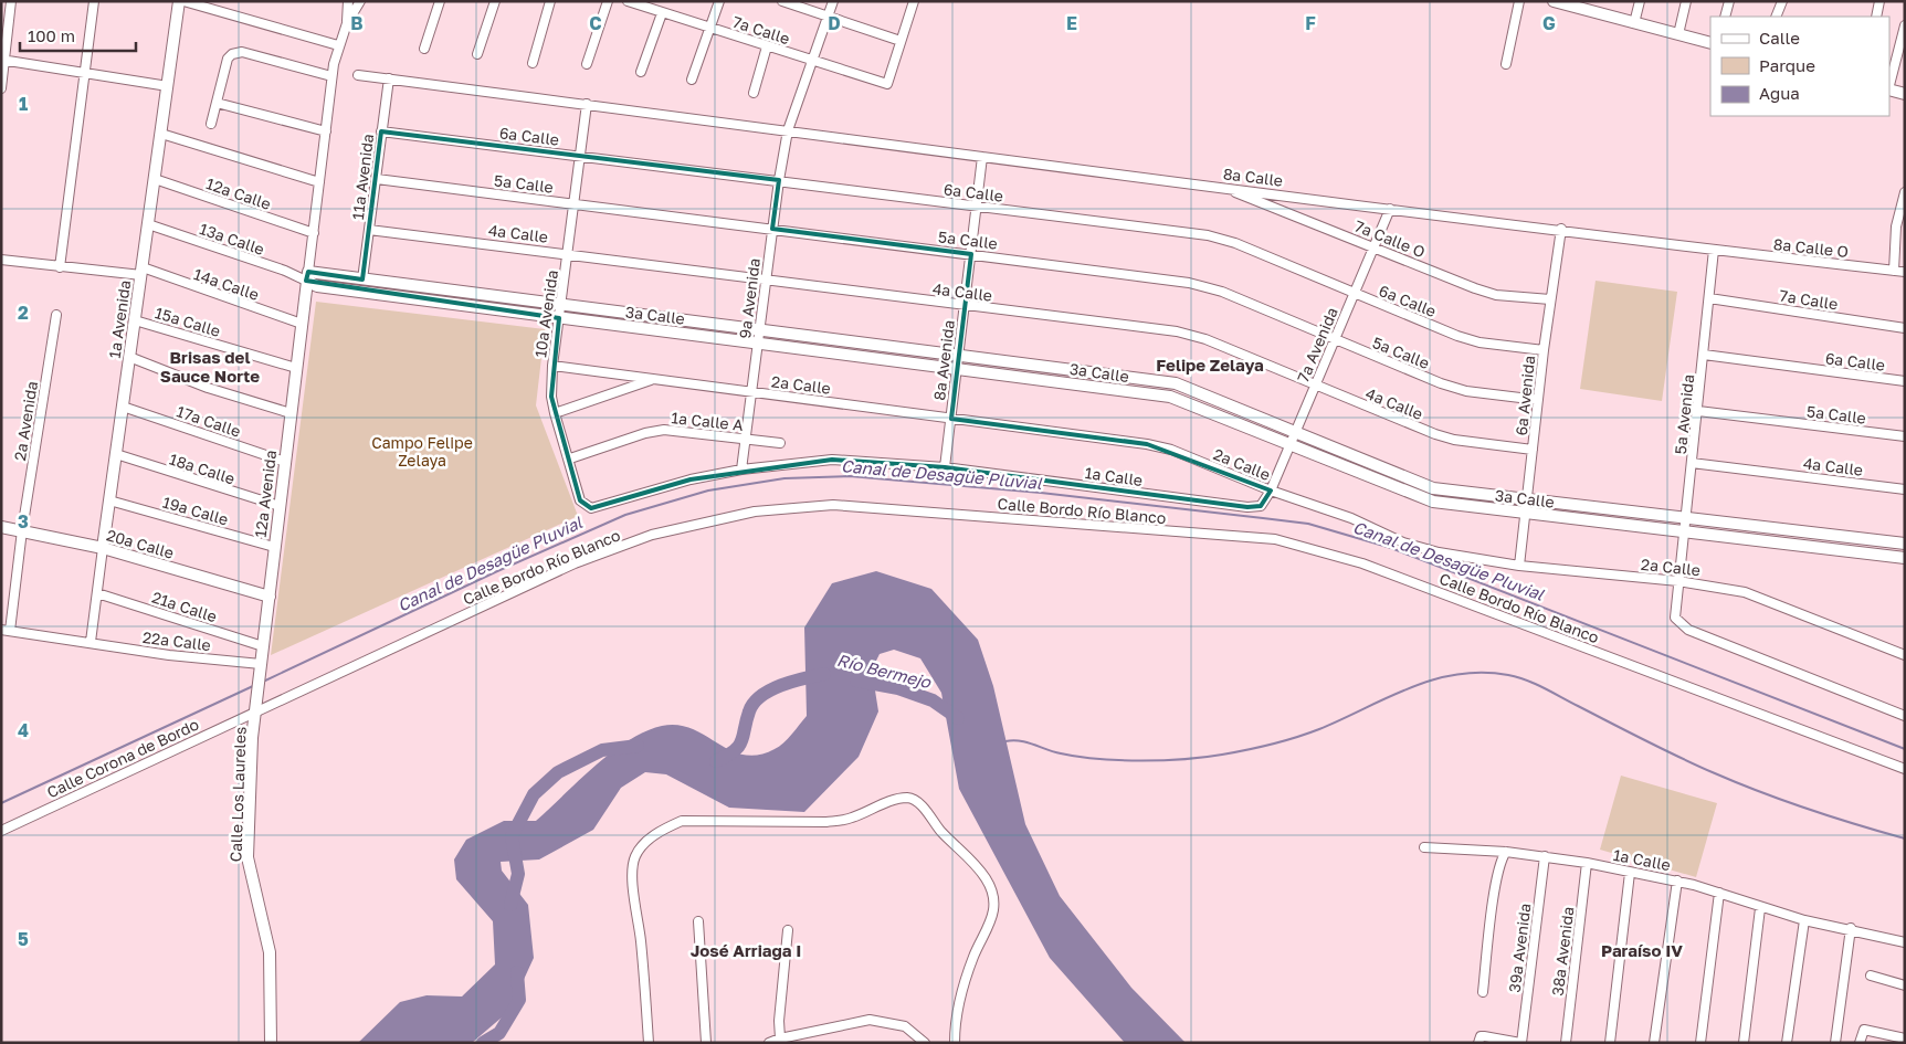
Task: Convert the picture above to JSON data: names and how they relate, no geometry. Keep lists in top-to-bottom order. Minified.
{"streets":{"street":["7a Calle","6a Calle","11a Avenida","8a Calle","5a Calle","12a Calle","4a Calle","13a Calle","7a Calle O","8a Calle O","14a Calle","9a Avenida","10a Avenida","3a Calle","1a Avenida","15a Calle","7a Avenida","8a Avenida","2a Calle","6a Avenida","5a Avenida","2a Avenida","17a Calle","1a Calle A","18a Calle","1a Calle","12a Avenida","19a Calle","Calle Bordo Río Blanco","20a Calle","21a Calle","22a Calle","Calle Corona de Bordo","Calle Los Laureles","39a Avenida","38a Avenida"]},"crossings":[["7a Calle","9a Avenida"],["7a Calle","5a Avenida"],["6a Calle","11a Avenida"],["6a Calle","9a Avenida"],["6a Calle","10a Avenida"],["6a Calle","7a Avenida"],["6a Calle","8a Avenida"],["6a Calle","6a Avenida"],["6a Calle","5a Avenida"],["11a Avenida","8a Calle"],["11a Avenida","5a Calle"],["11a Avenida","4a Calle"],["11a Avenida","3a Calle"],["8a Calle","7a Calle O"],["8a Calle","8a Calle O"],["8a Calle","9a Avenida"],["8a Calle","10a Avenida"],["8a Calle","7a Avenida"],["8a Calle","8a Avenida"],["8a Calle","6a Avenida"],["8a Calle","5a Avenida"],["5a Calle","9a Avenida"],["5a Calle","10a Avenida"],["5a Calle","7a Avenida"],["5a Calle","8a Avenida"],["5a Calle","6a Avenida"],["5a Calle","5a Avenida"],["12a Calle","1a Avenida"],["12a Calle","12a Avenida"],["4a Calle","9a Avenida"],["4a Calle","10a Avenida"],["4a Calle","7a Avenida"],["4a Calle","8a Avenida"],["4a Calle","6a Avenida"],["4a Calle","5a Avenida"],["13a Calle","3a Calle"],["13a Calle","1a Avenida"],["13a Calle","12a Avenida"],["7a Calle O","7a Avenida"],["7a Calle O","6a Avenida"],["8a Calle O","5a Avenida"],["14a Calle","1a Avenida"],["14a Calle","12a Avenida"],["9a Avenida","10a Avenida"],["9a Avenida","3a Calle"],["9a Avenida","2a Calle"],["9a Avenida","1a Calle A"],["10a Avenida","3a Calle"],["10a Avenida","8a Avenida"],["10a Avenida","2a Calle"],["10a Avenida","1a Calle A"],["10a Avenida","1a Calle"],["3a Calle","7a Avenida"],["3a Calle","8a Avenida"],["3a Calle","6a Avenida"],["3a Calle","5a Avenida"],["3a Calle","12a Avenida"],["1a Avenida","15a Calle"],["1a Avenida","17a Calle"],["1a Avenida","18a Calle"],["1a Avenida","19a Calle"],["1a Avenida","20a Calle"],["1a Avenida","21a Calle"],["1a Avenida","22a Calle"],["15a Calle","12a Avenida"],["7a Avenida","2a Calle"],["7a Avenida","1a Calle"],["8a Avenida","2a Calle"],["8a Avenida","1a Calle"],["2a Calle","6a Avenida"],["2a Calle","5a Avenida"],["2a Calle","1a Calle"],["2a Avenida","20a Calle"],["2a Avenida","22a Calle"],["17a Calle","12a Avenida"],["18a Calle","12a Avenida"],["1a Calle","39a Avenida"],["1a Calle","38a Avenida"],["12a Avenida","19a Calle"],["12a Avenida","Calle Bordo Río Blanco"],["12a Avenida","20a Calle"],["12a Avenida","21a Calle"],["12a Avenida","22a Calle"],["12a Avenida","Calle Corona de Bordo"],["12a Avenida","Calle Los Laureles"],["Calle Bordo Río Blanco","Calle Corona de Bordo"],["Calle Bordo Río Blanco","Calle Los Laureles"],["Calle Corona de Bordo","Calle Los Laureles"]],"districts":["Brisas del Sauce Norte","Felipe Zelaya","José Arriaga I","Paraíso IV"],"water":["Canal de Desagüe Pluvial","Río Bermejo"],"parks":["Campo Felipe Zelaya"],"legend":["Calle","Parque","Agua"],"scale_bar":"100 m","grid":{"columns":["B","C","D","E","F","G"],"rows":["1","2","3","4","5"]}}
